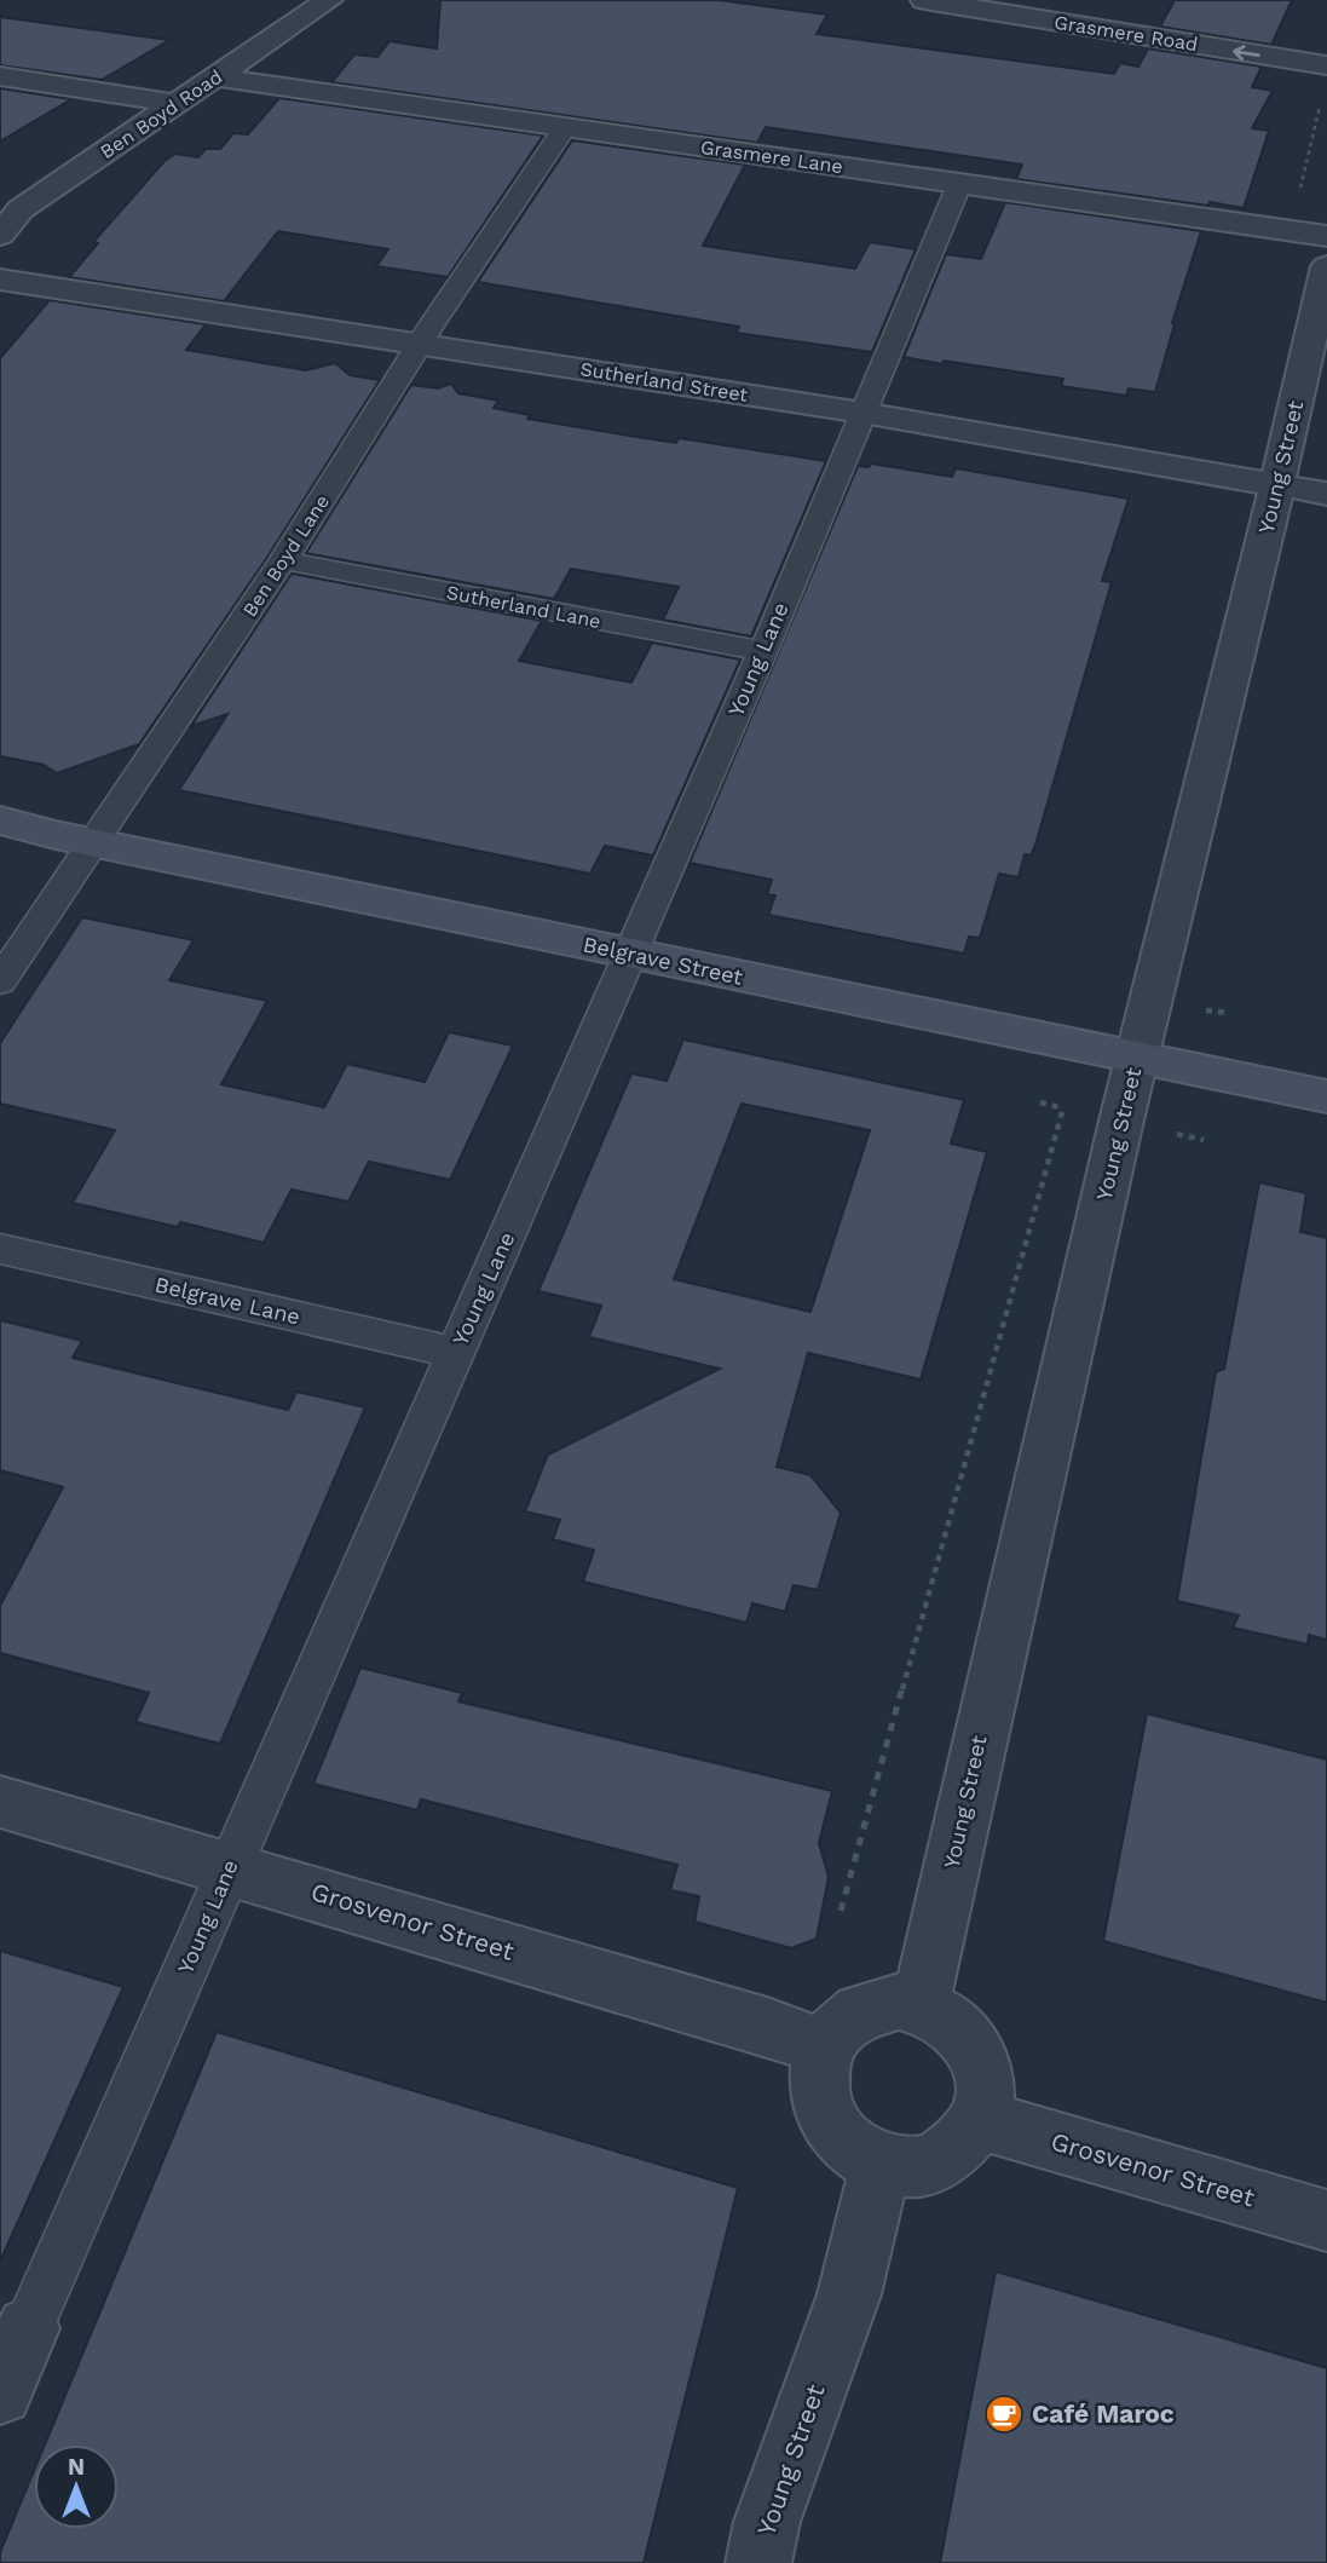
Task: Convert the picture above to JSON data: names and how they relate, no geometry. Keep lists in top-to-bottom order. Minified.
{"streets":{"main road":["Belgrave Street"],"street":["Grasmere Road","Ben Boyd Road","Grasmere Lane","Sutherland Street","Young Street","Young Lane","Grosvenor Street"],"lane":["Ben Boyd Lane","Sutherland Lane","Belgrave Lane"]},"crossings":[["Ben Boyd Road","Grasmere Lane"],["Grasmere Lane","Ben Boyd Lane"],["Grasmere Lane","Young Lane"],["Sutherland Street","Young Street"],["Sutherland Street","Ben Boyd Lane"],["Sutherland Street","Young Lane"],["Young Street","Belgrave Street"],["Young Street","Grosvenor Street"],["Ben Boyd Lane","Sutherland Lane"],["Ben Boyd Lane","Belgrave Street"],["Sutherland Lane","Young Lane"],["Young Lane","Belgrave Street"],["Young Lane","Belgrave Lane"],["Young Lane","Grosvenor Street"]],"one_way":["Grasmere Road"],"places":{"cafe":["Café Maroc"]},"north":"top"}
